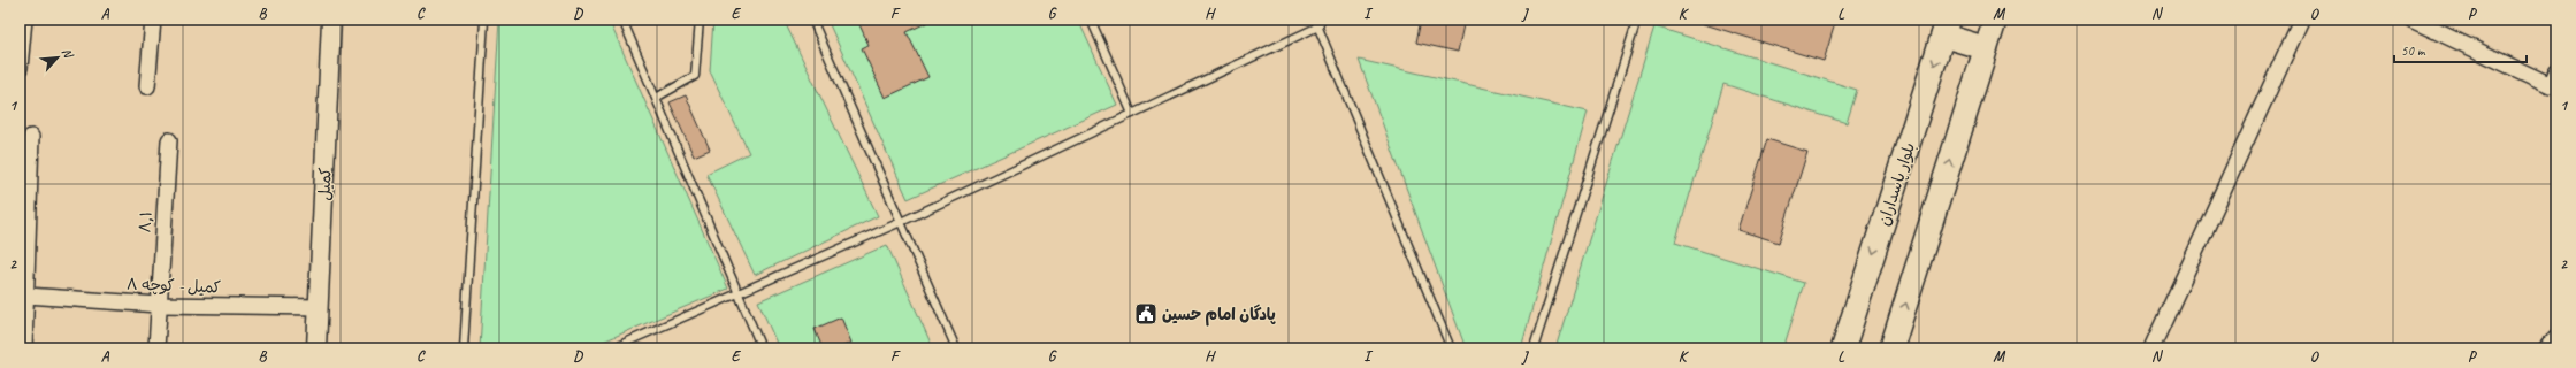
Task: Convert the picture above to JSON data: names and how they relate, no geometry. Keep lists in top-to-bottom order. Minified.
{"streets":{"main road":["بلوار پاسداران"],"street":["کمیل","۸٫۱","کمیل - کوچه ۸"]},"crossings":[["کمیل","کمیل - کوچه ۸"],["۸٫۱","کمیل - کوچه ۸"]],"places":{"public building":["پادگان امام حسین"]},"scale_bar":"50 m","north":"top right","grid":{"columns":["A","B","C","D","E","F","G","H","I","J","K","L","M","N","O","P"],"rows":["1","2"]}}
